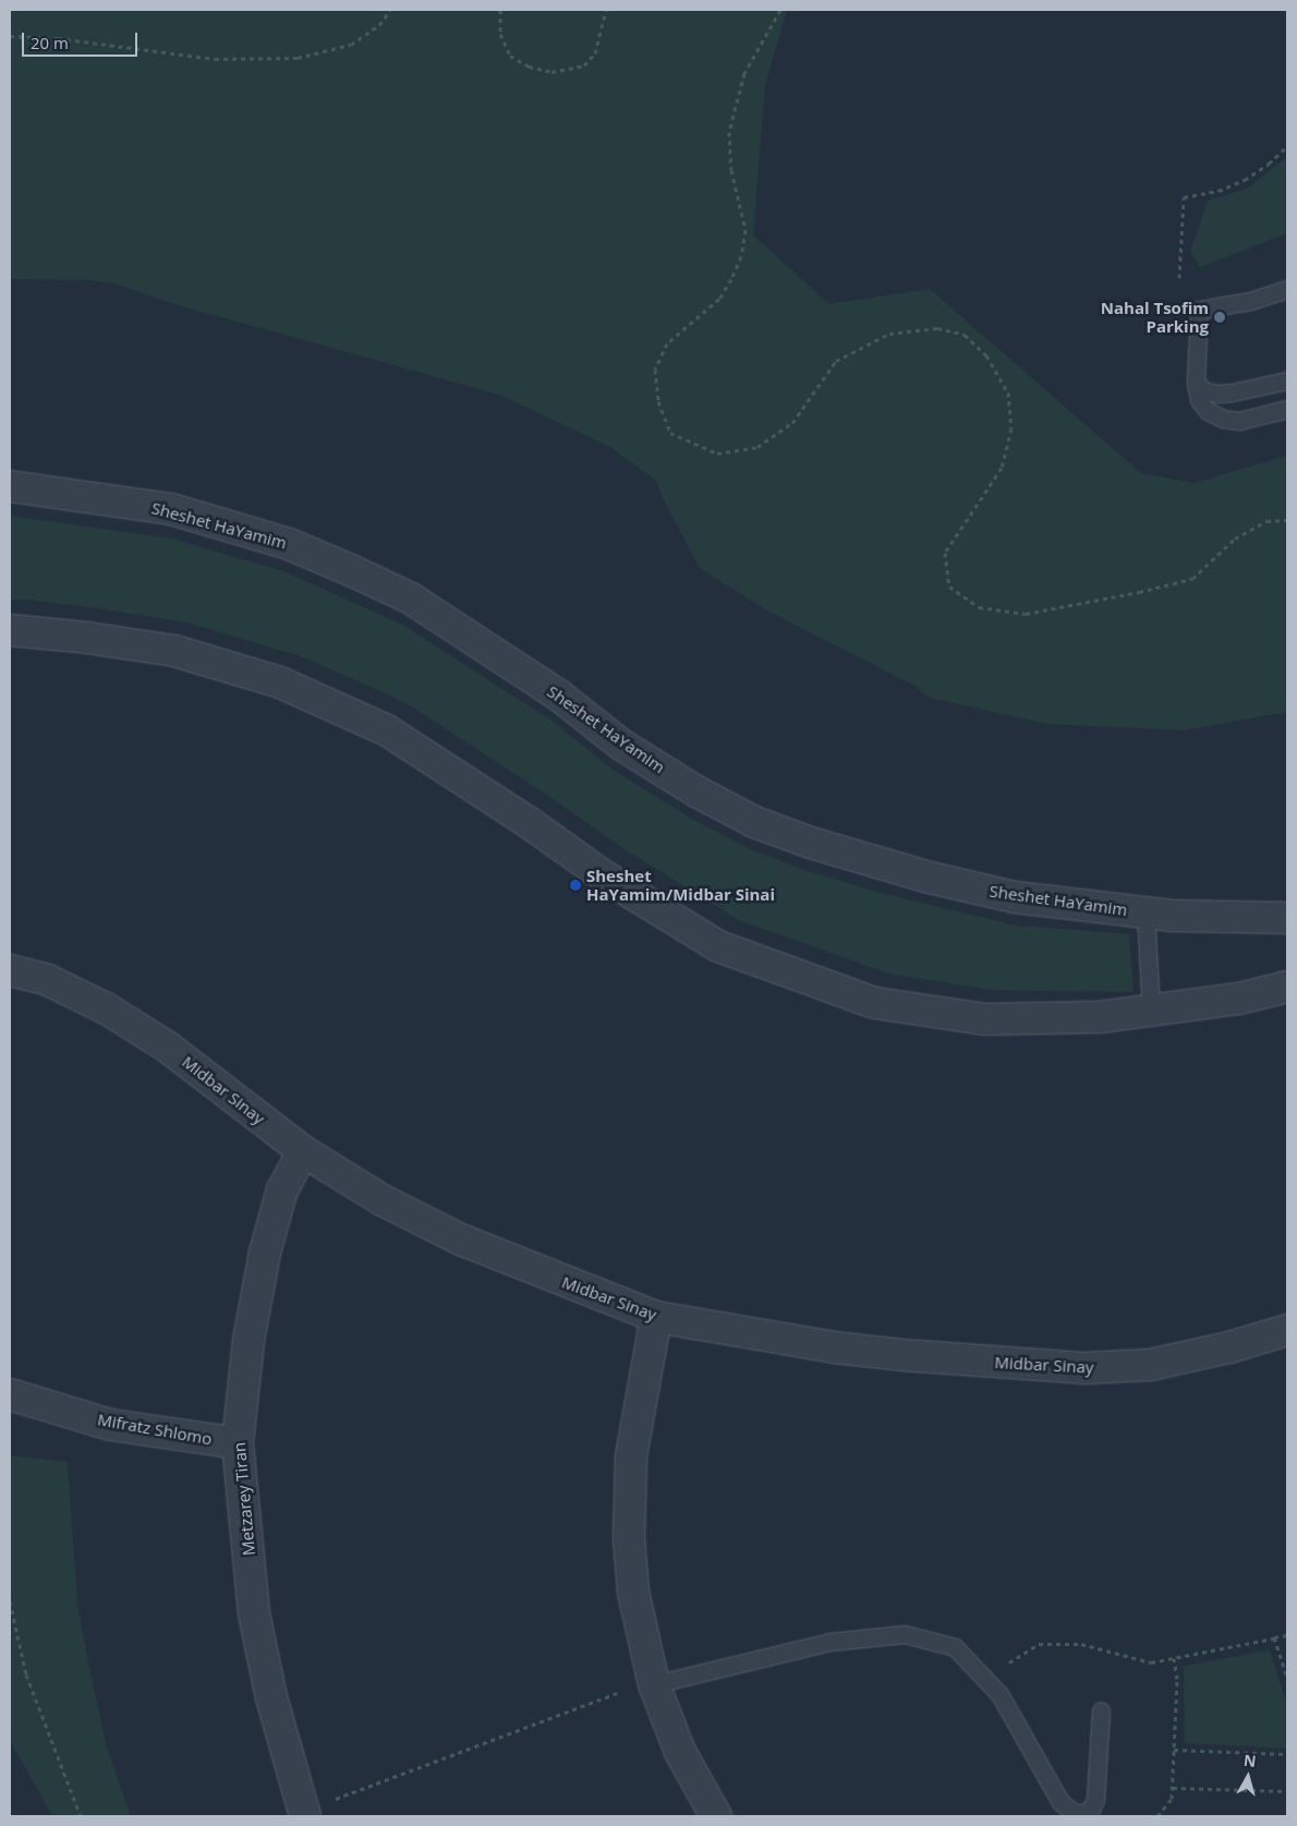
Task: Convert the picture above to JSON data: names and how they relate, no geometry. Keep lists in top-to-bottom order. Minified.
{"streets":{"street":["Sheshet HaYamim","Midbar Sinay","Mifratz Shlomo","Metzarey Tiran"]},"crossings":[["Midbar Sinay","Metzarey Tiran"],["Mifratz Shlomo","Metzarey Tiran"]],"places":["Nahal Tsofim Parking","Sheshet HaYamim/Midbar Sinai"],"scale_bar":"20 m","north":"top"}
